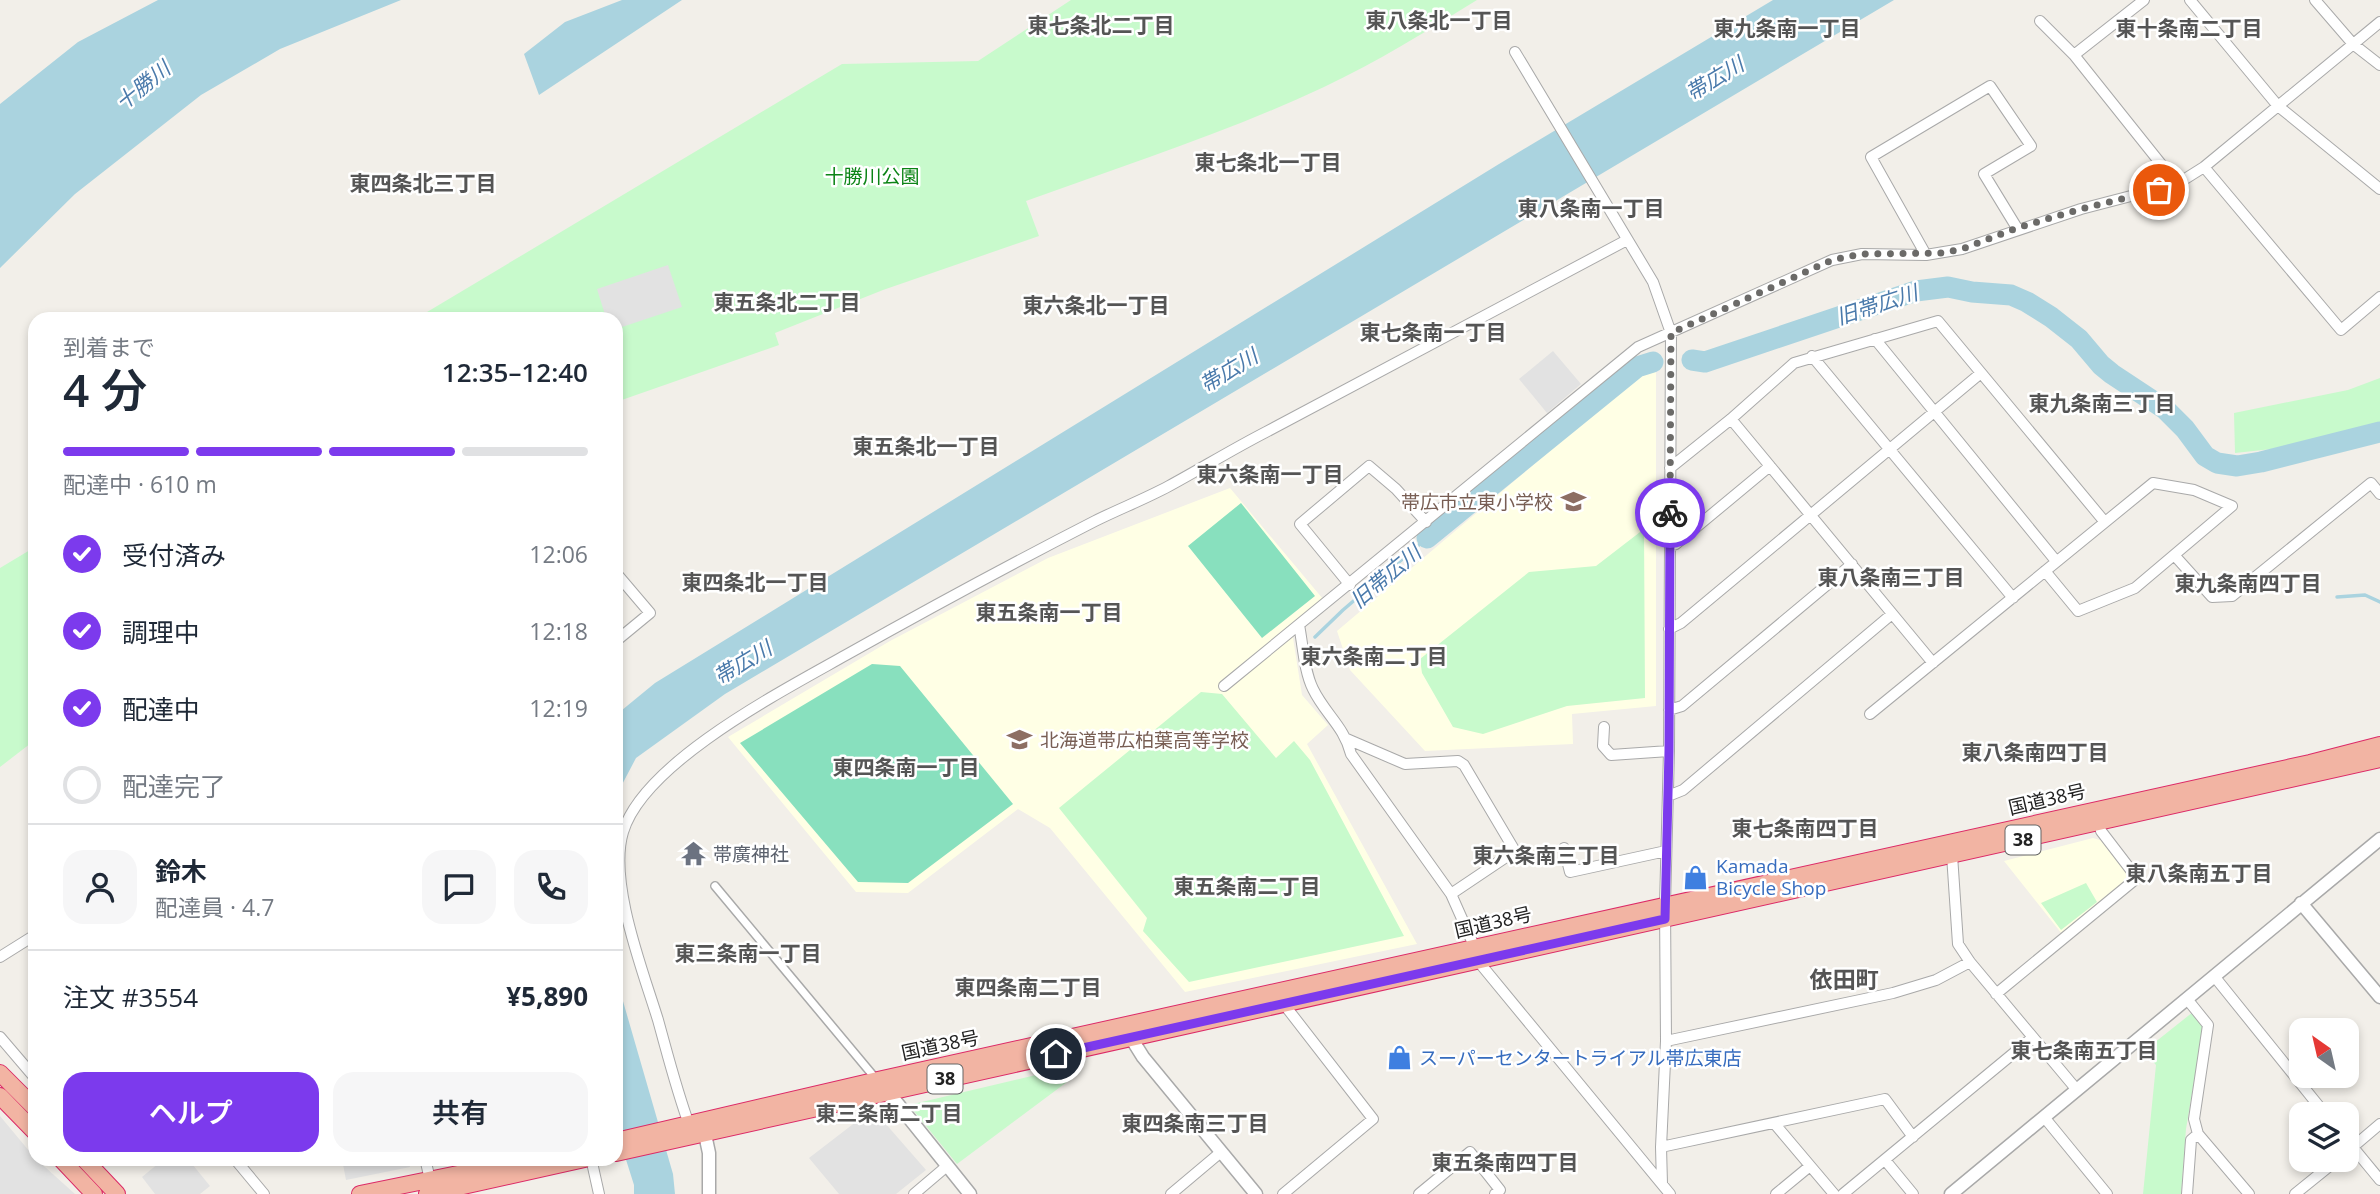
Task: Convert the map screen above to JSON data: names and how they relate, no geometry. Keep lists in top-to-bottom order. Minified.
{"streets":{"highway":["国道38号","38"]},"districts":["東八条北一丁目","東七条北二丁目","東九条南一丁目","東十条南二丁目","東七条北一丁目","東四条北三丁目","東八条南一丁目","東五条北二丁目","東六条北一丁目","東七条南一丁目","東九条南三丁目","東五条北一丁目","東六条南一丁目","東八条南三丁目","東四条北一丁目","東九条南四丁目","東五条南一丁目","東六条南二丁目","東八条南四丁目","東四条南一丁目","東七条南四丁目","東六条南三丁目","東八条南五丁目","東五条南二丁目","東三条南一丁目","依田町","東四条南二丁目","東七条南五丁目","東三条南二丁目","東四条南三丁目","東五条南四丁目"],"water":["帯広川","十勝川","旧帯広川"],"parks":["十勝川公園"],"places":{"school or university":["帯広市立東小学校","北海道帯広柏葉高等学校"],"temple":["帯廣神社"],"shop":["Kamada Bicycle Shop","スーパーセンタートライアル帯広東店"]},"north":"top left","page":{"heading":["4 分","到着まで","12:35–12:40"],"panel":["鈴木","配達員 · 4.7","注文 #3554","¥5,890"],"bar":"配達中 · 610 m","list":[["受付済み","12:06"],["調理中","12:18"],["配達中","12:19"],"配達完了"],"buttons":["ヘルプ","共有"]}}
